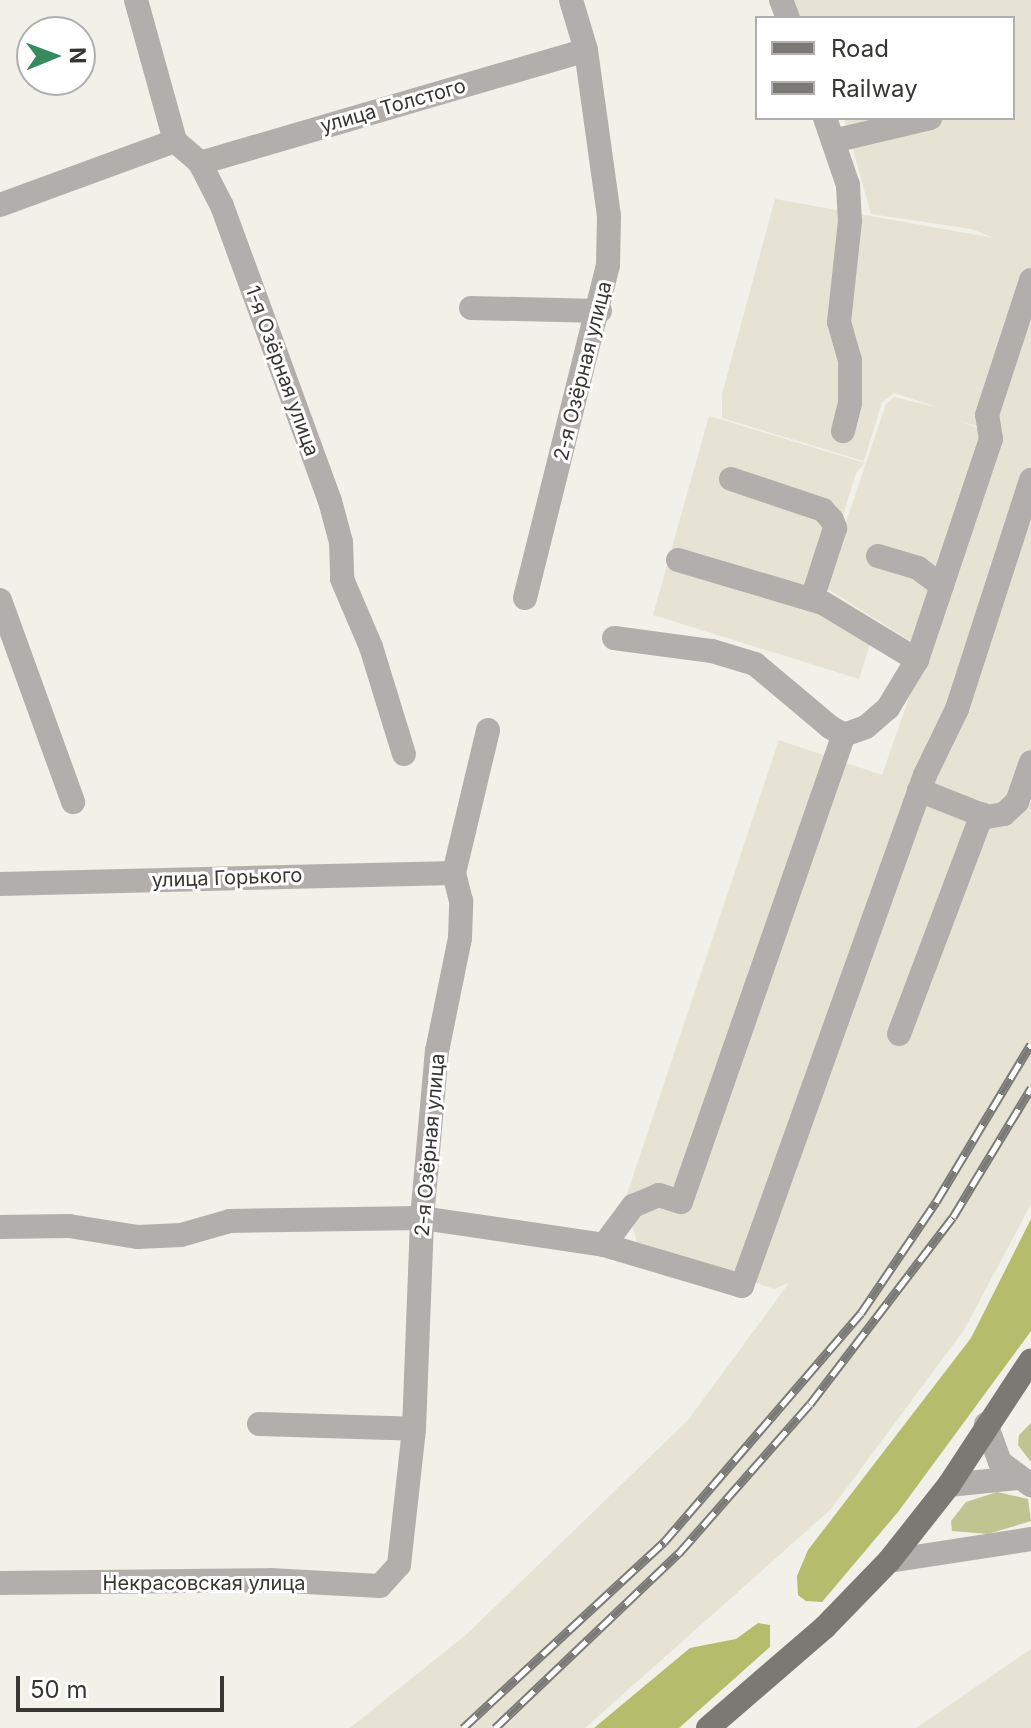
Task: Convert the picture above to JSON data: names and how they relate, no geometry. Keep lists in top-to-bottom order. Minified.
{"streets":{"street":["улица Толстого","1-я Озёрная улица","2-я Озёрная улица","улица Горького","Некрасовская улица"]},"crossings":[["улица Толстого","1-я Озёрная улица"],["улица Толстого","2-я Озёрная улица"],["2-я Озёрная улица","улица Горького"],["2-я Озёрная улица","Некрасовская улица"]],"legend":["Road","Railway"],"scale_bar":"50 m","north":"right"}
